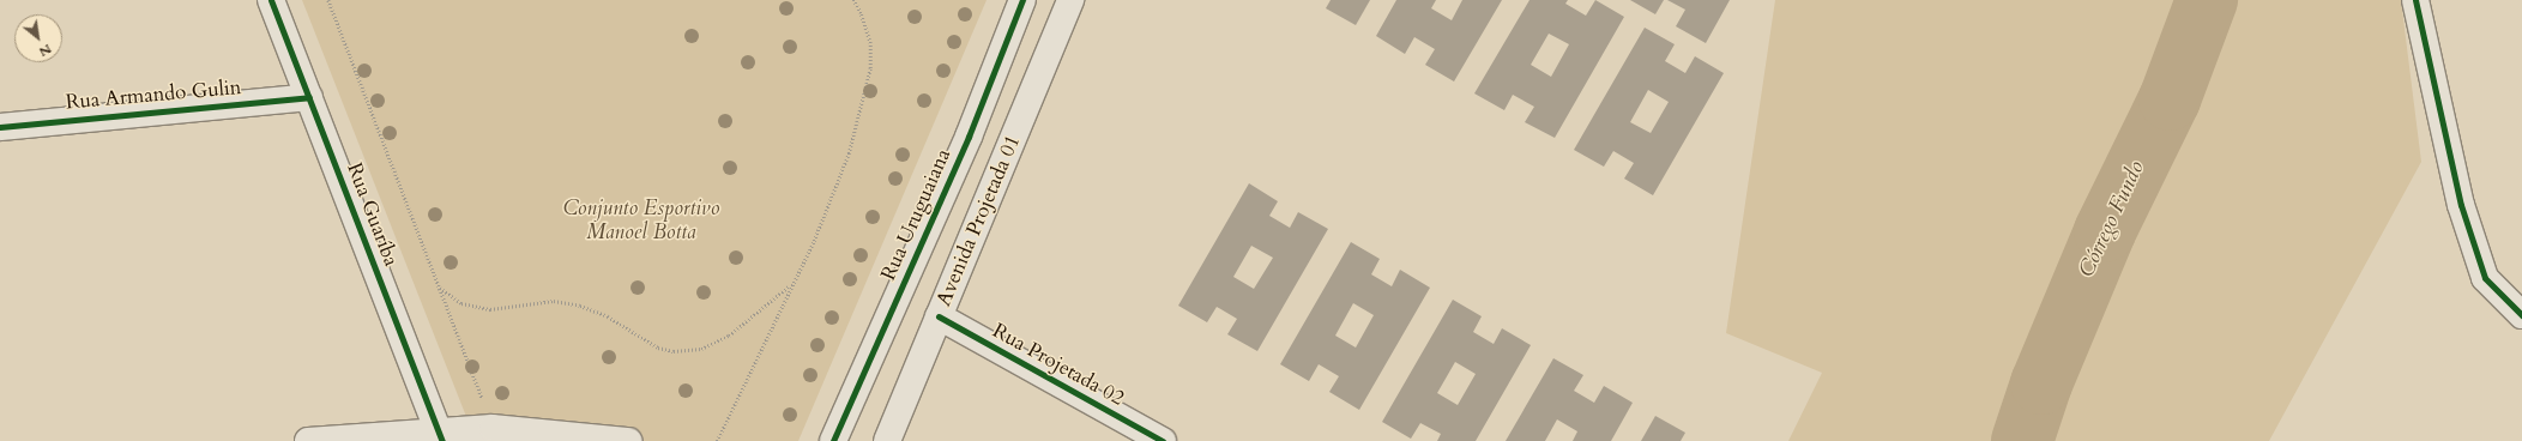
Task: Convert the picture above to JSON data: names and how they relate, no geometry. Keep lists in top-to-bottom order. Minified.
{"streets":{"street":["Rua Armando Gulin","Rua Guaríba","Rua Uruguaiana","Avenida Projetada 01","Rua Projetada 02"]},"crossings":[["Rua Armando Gulin","Rua Guaríba"],["Avenida Projetada 01","Rua Projetada 02"]],"water":["Córrego Fundo"],"parks":["Conjunto Esportivo Manoel Botta"],"north":"bottom right"}
